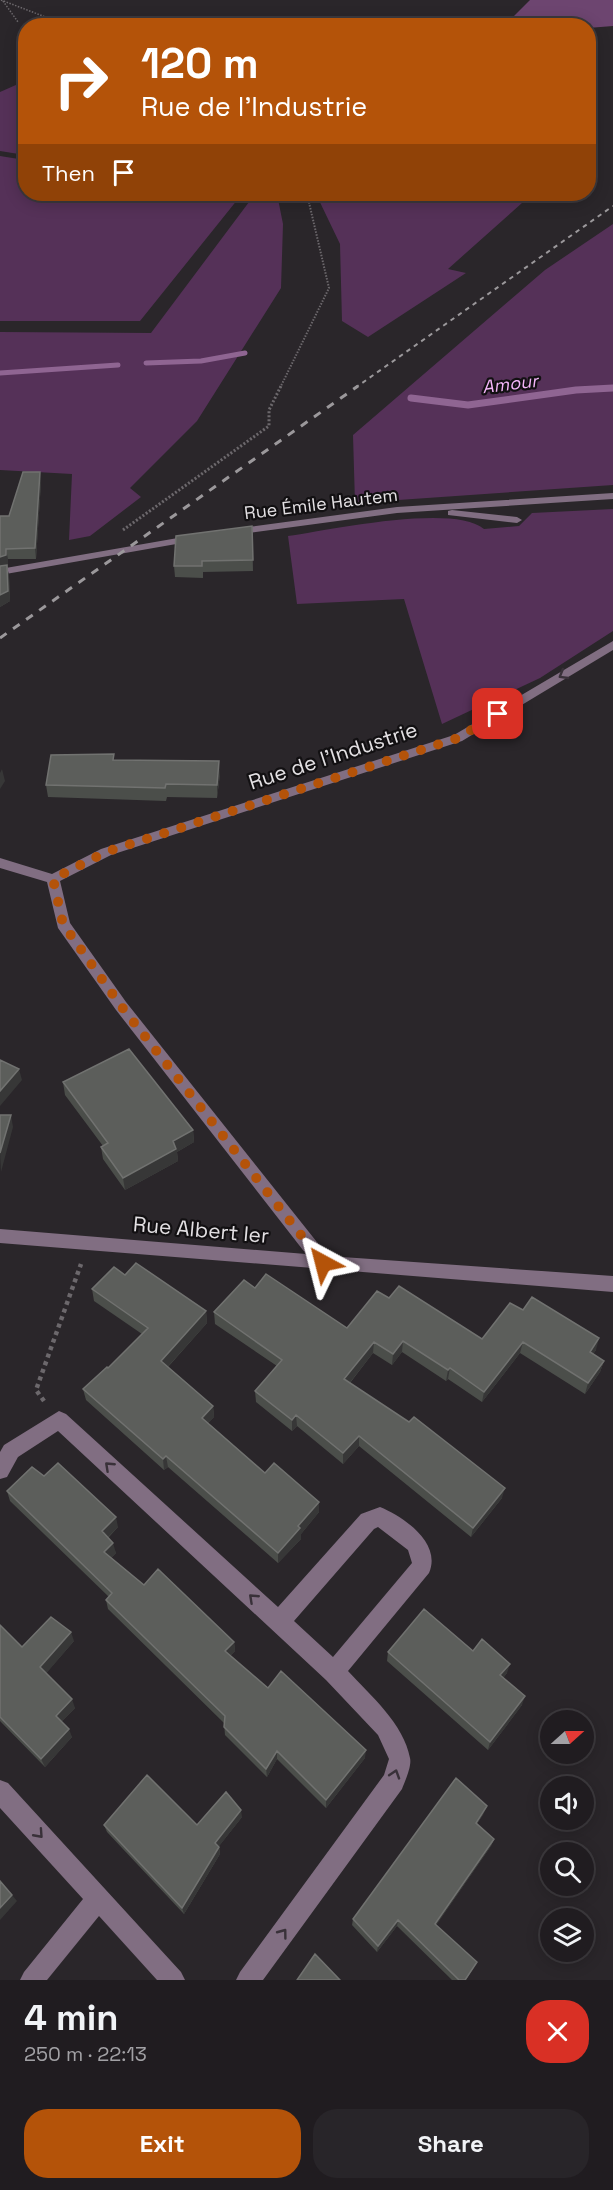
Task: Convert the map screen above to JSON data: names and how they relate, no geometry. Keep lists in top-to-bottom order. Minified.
{"streets":{"street":["Rue Émile Hautem","Rue de l'Industrie","Rue Albert Ier"]},"one_way":["Rue de l'Industrie"],"water":["Amour"],"north":"right","page":{"turn":["120 m","Rue de l'Industrie"],"then":"Then","heading":["4 min","250 m · 22:13"],"buttons":["Exit","Share"]}}
